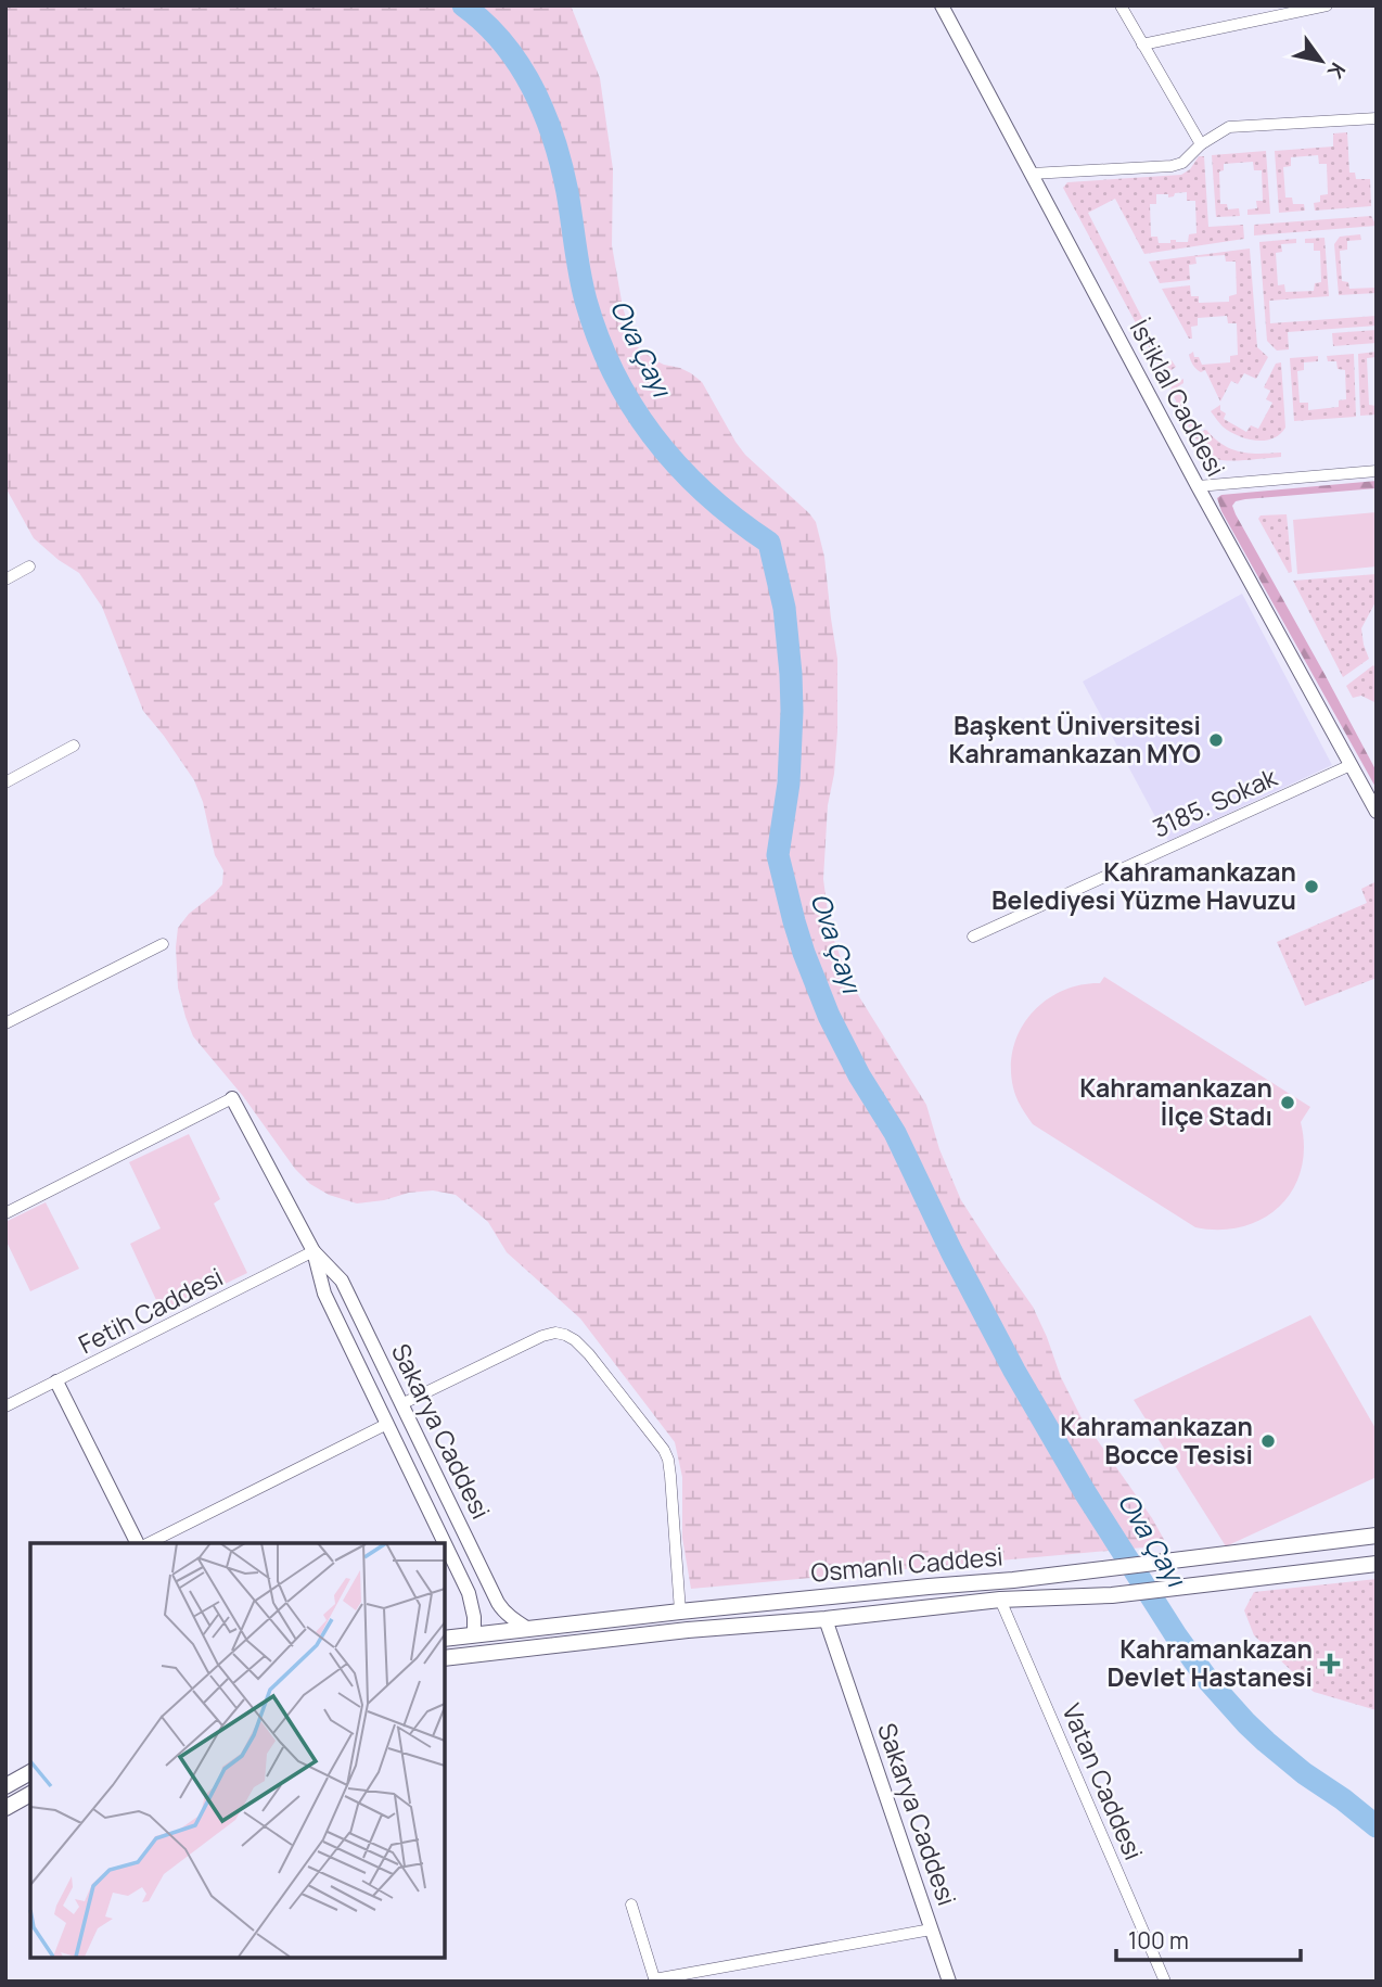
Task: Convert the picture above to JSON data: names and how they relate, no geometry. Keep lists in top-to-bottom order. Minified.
{"streets":{"main road":["Osmanlı Caddesi"],"street":["İstiklal Caddesi","3185. Sokak","Fetih Caddesi","Sakarya Caddesi","Vatan Caddesi"]},"crossings":[["İstiklal Caddesi","3185. Sokak"],["Fetih Caddesi","Sakarya Caddesi"],["Sakarya Caddesi","Osmanlı Caddesi"],["Osmanlı Caddesi","Vatan Caddesi"]],"water":["Ova Çayı"],"places":{"other":["Başkent Üniversitesi Kahramankazan MYO","Kahramankazan Belediyesi Yüzme Havuzu","Kahramankazan İlçe Stadı","Kahramankazan Bocce Tesisi"],"health":["Kahramankazan Devlet Hastanesi"]},"scale_bar":"100 m","north":"bottom right"}
